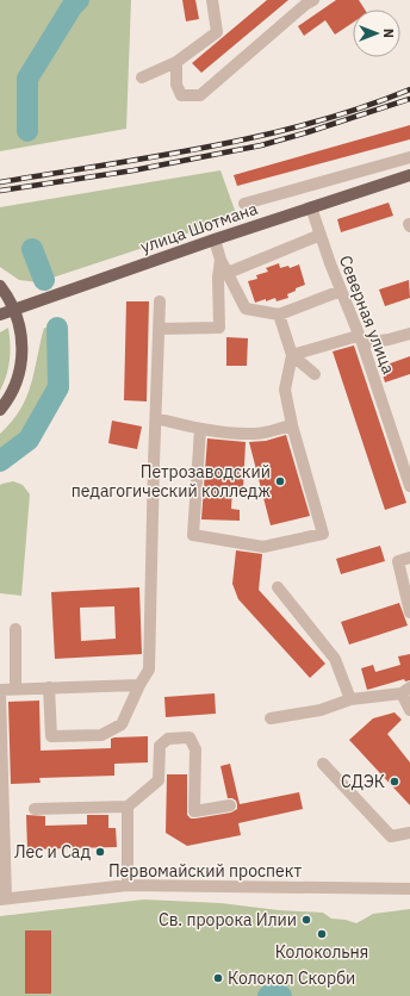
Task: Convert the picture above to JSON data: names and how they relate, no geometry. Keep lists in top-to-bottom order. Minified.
{"streets":{"main road":["улица Шотмана"],"street":["Северная улица","Первомайский проспект"]},"crossings":[["улица Шотмана","Северная улица"]],"places":["Петрозаводский педагогический колледж","СДЭК","Лес и Сад","Св. пророка Илии","Колокольня","Колокол Скорби"],"north":"right"}
